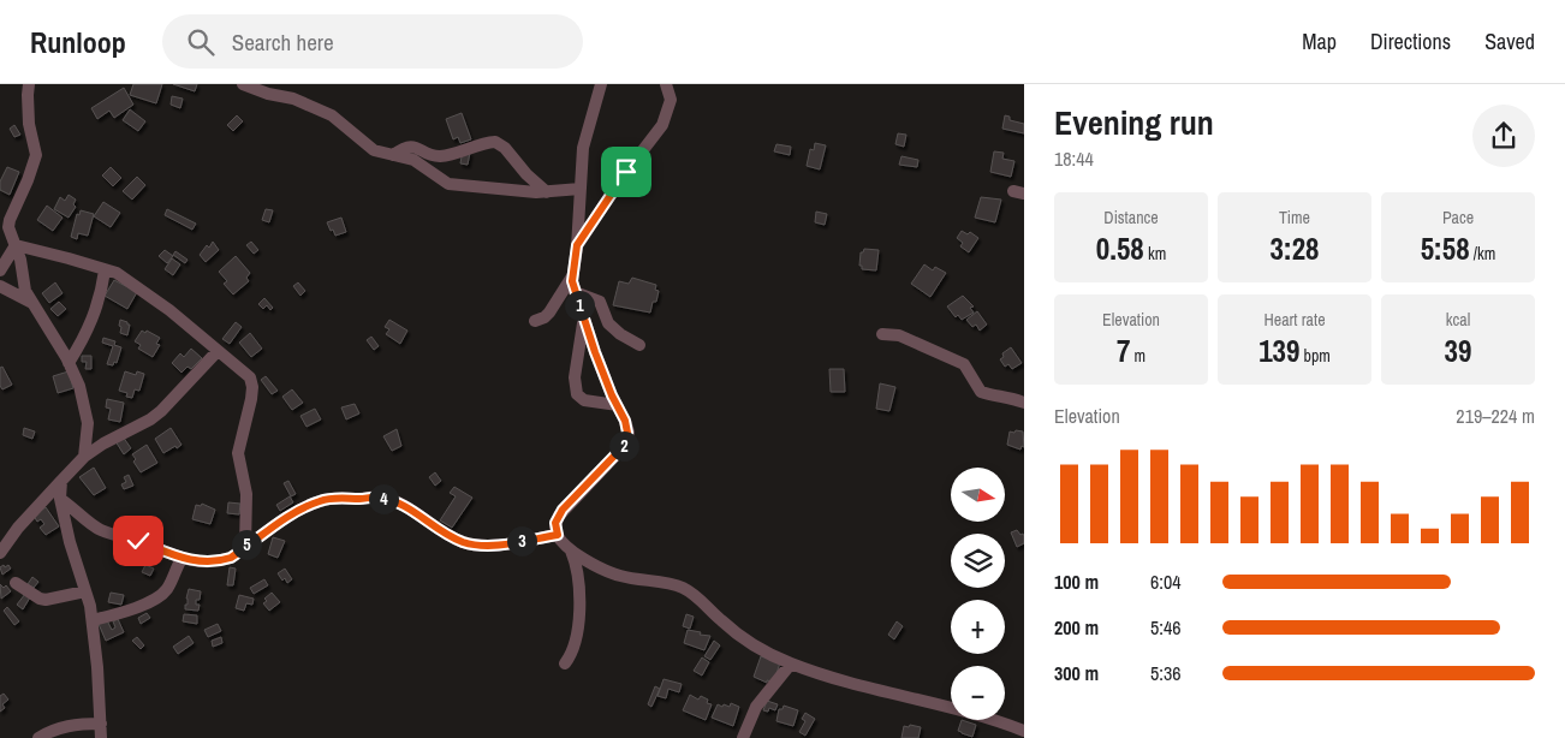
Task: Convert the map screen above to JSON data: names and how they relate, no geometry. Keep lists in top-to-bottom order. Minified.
{"north":"right","page":{"header":"Runloop","search":"Search here","nav":["Map","Directions","Saved"],"heading":["Evening run","18:44"],"stats":[["Distance","0.58 km"],["Time","3:28"],["Pace","5:58 /km"],["Elevation","7 m"],["Heart rate","139 bpm"],["kcal","39"]],"pins":["1","2","4","3","5"],"chart":["Elevation","219–224 m"],"map_buttons":["+","−"],"list":[{"name":"100 m","note":"6:04"},{"name":"200 m","note":"5:46"},{"name":"300 m","note":"5:36"}]}}
